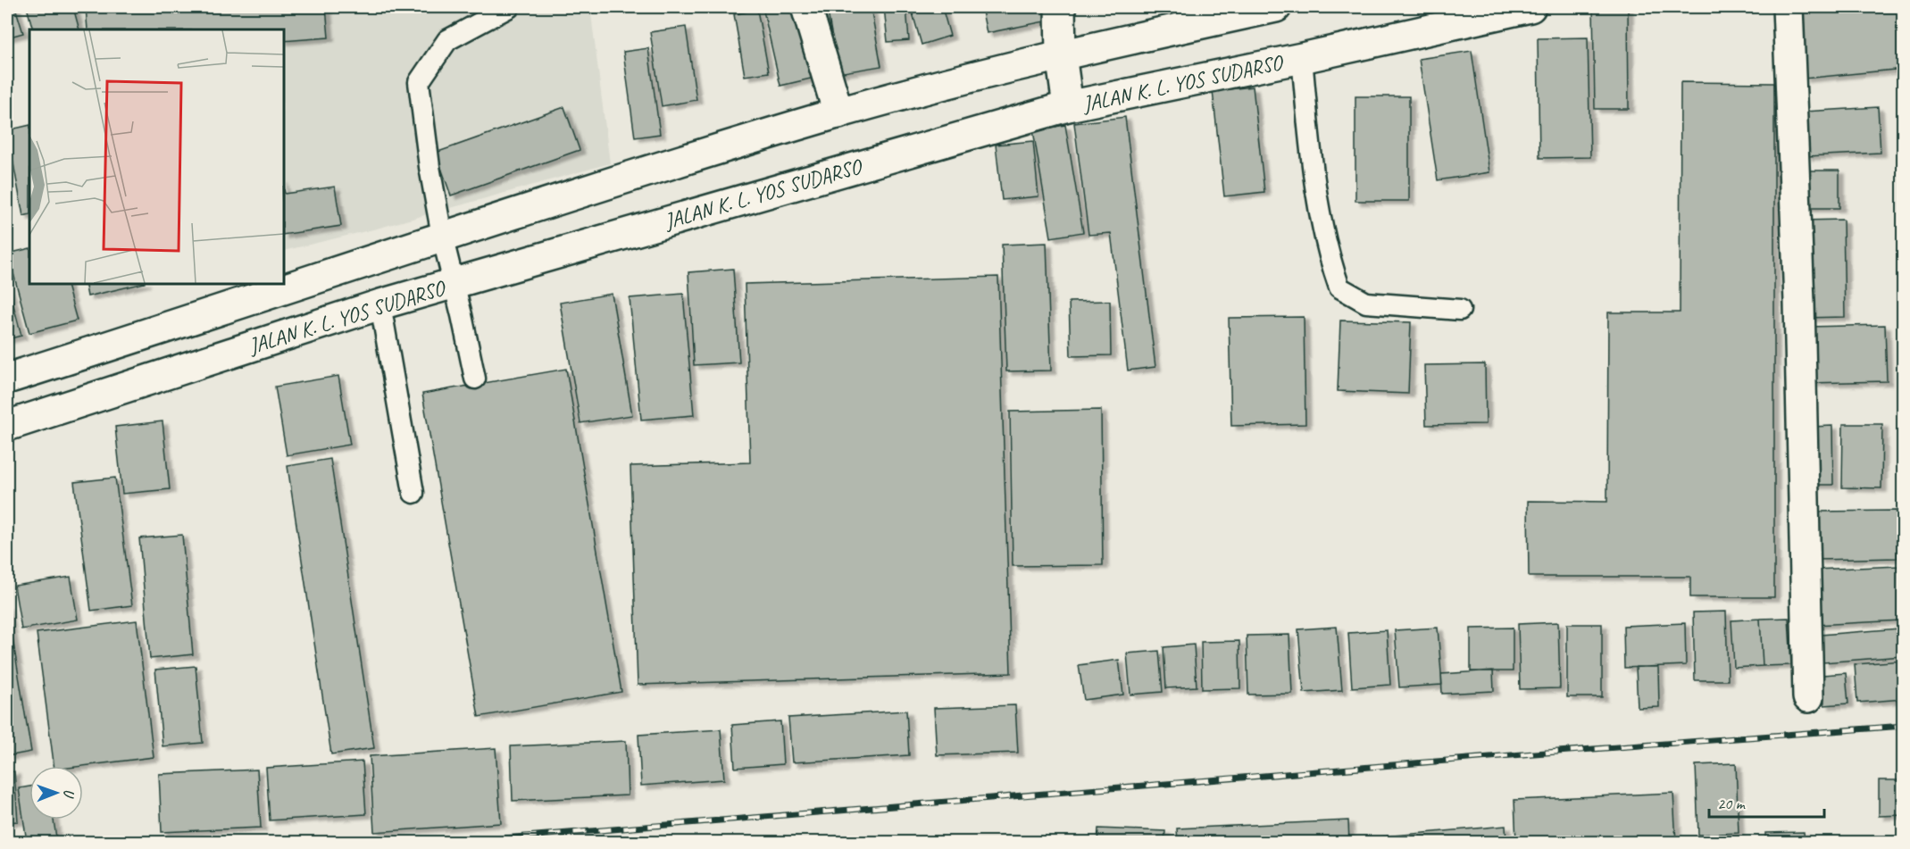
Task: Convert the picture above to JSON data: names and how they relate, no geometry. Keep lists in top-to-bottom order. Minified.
{"streets":{"main road":["JALAN K. L. YOS SUDARSO"]},"scale_bar":"20 m","north":"right"}
